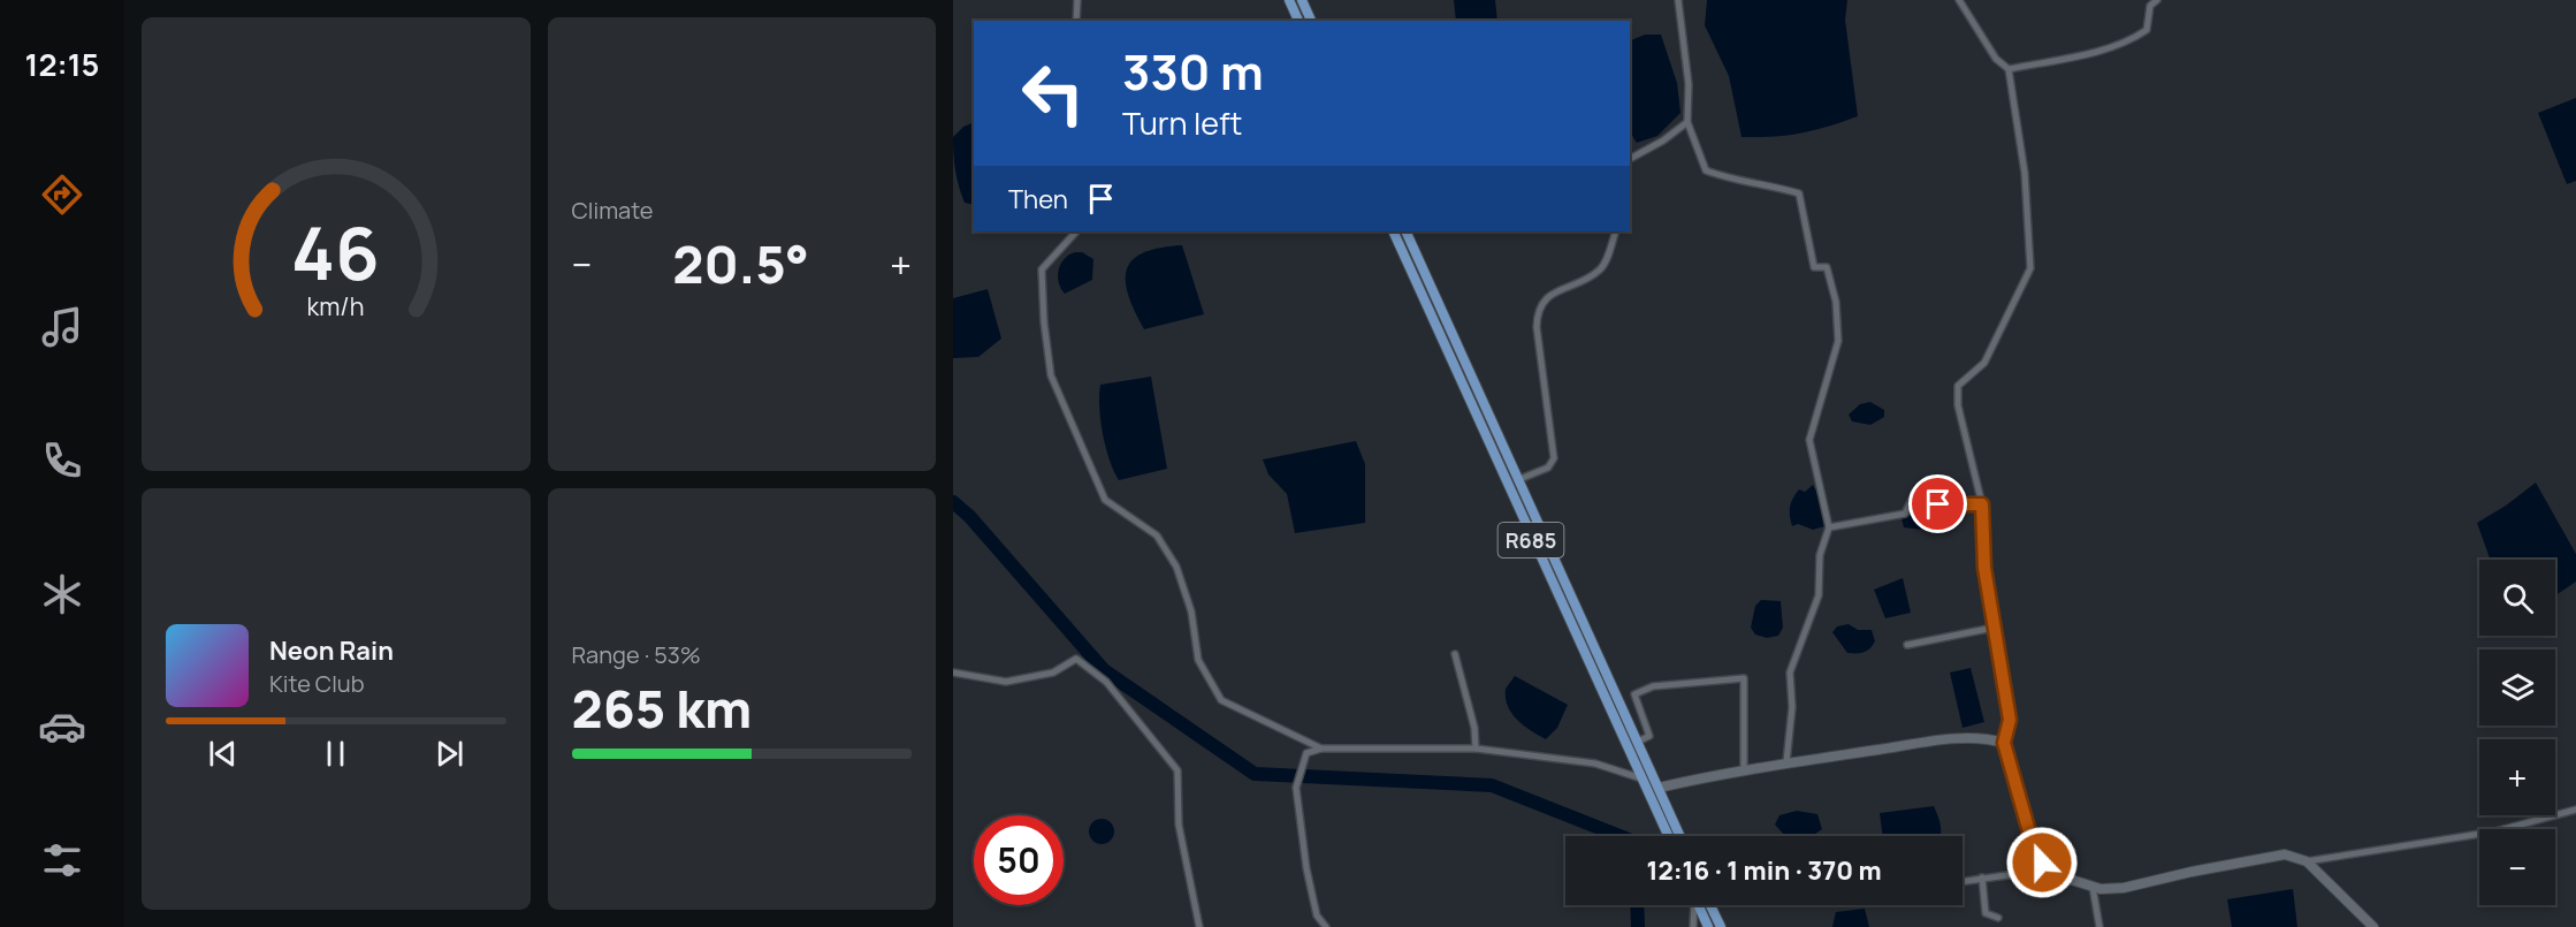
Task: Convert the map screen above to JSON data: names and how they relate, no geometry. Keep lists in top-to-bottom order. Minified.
{"streets":{"main road":["R685"]},"page":{"tabs":"12:15","tile":["Climate",["Range · 53%","265 km"]],"turn":["330 m","Turn left"],"then":"Then","heat":["−","20.5°","+"],"map_buttons":["+","−"],"song":["Neon Rain","Kite Club"],"limit":"50","trip":"12:16 · 1 min · 370 m","gauge":["46","km/h"]}}
